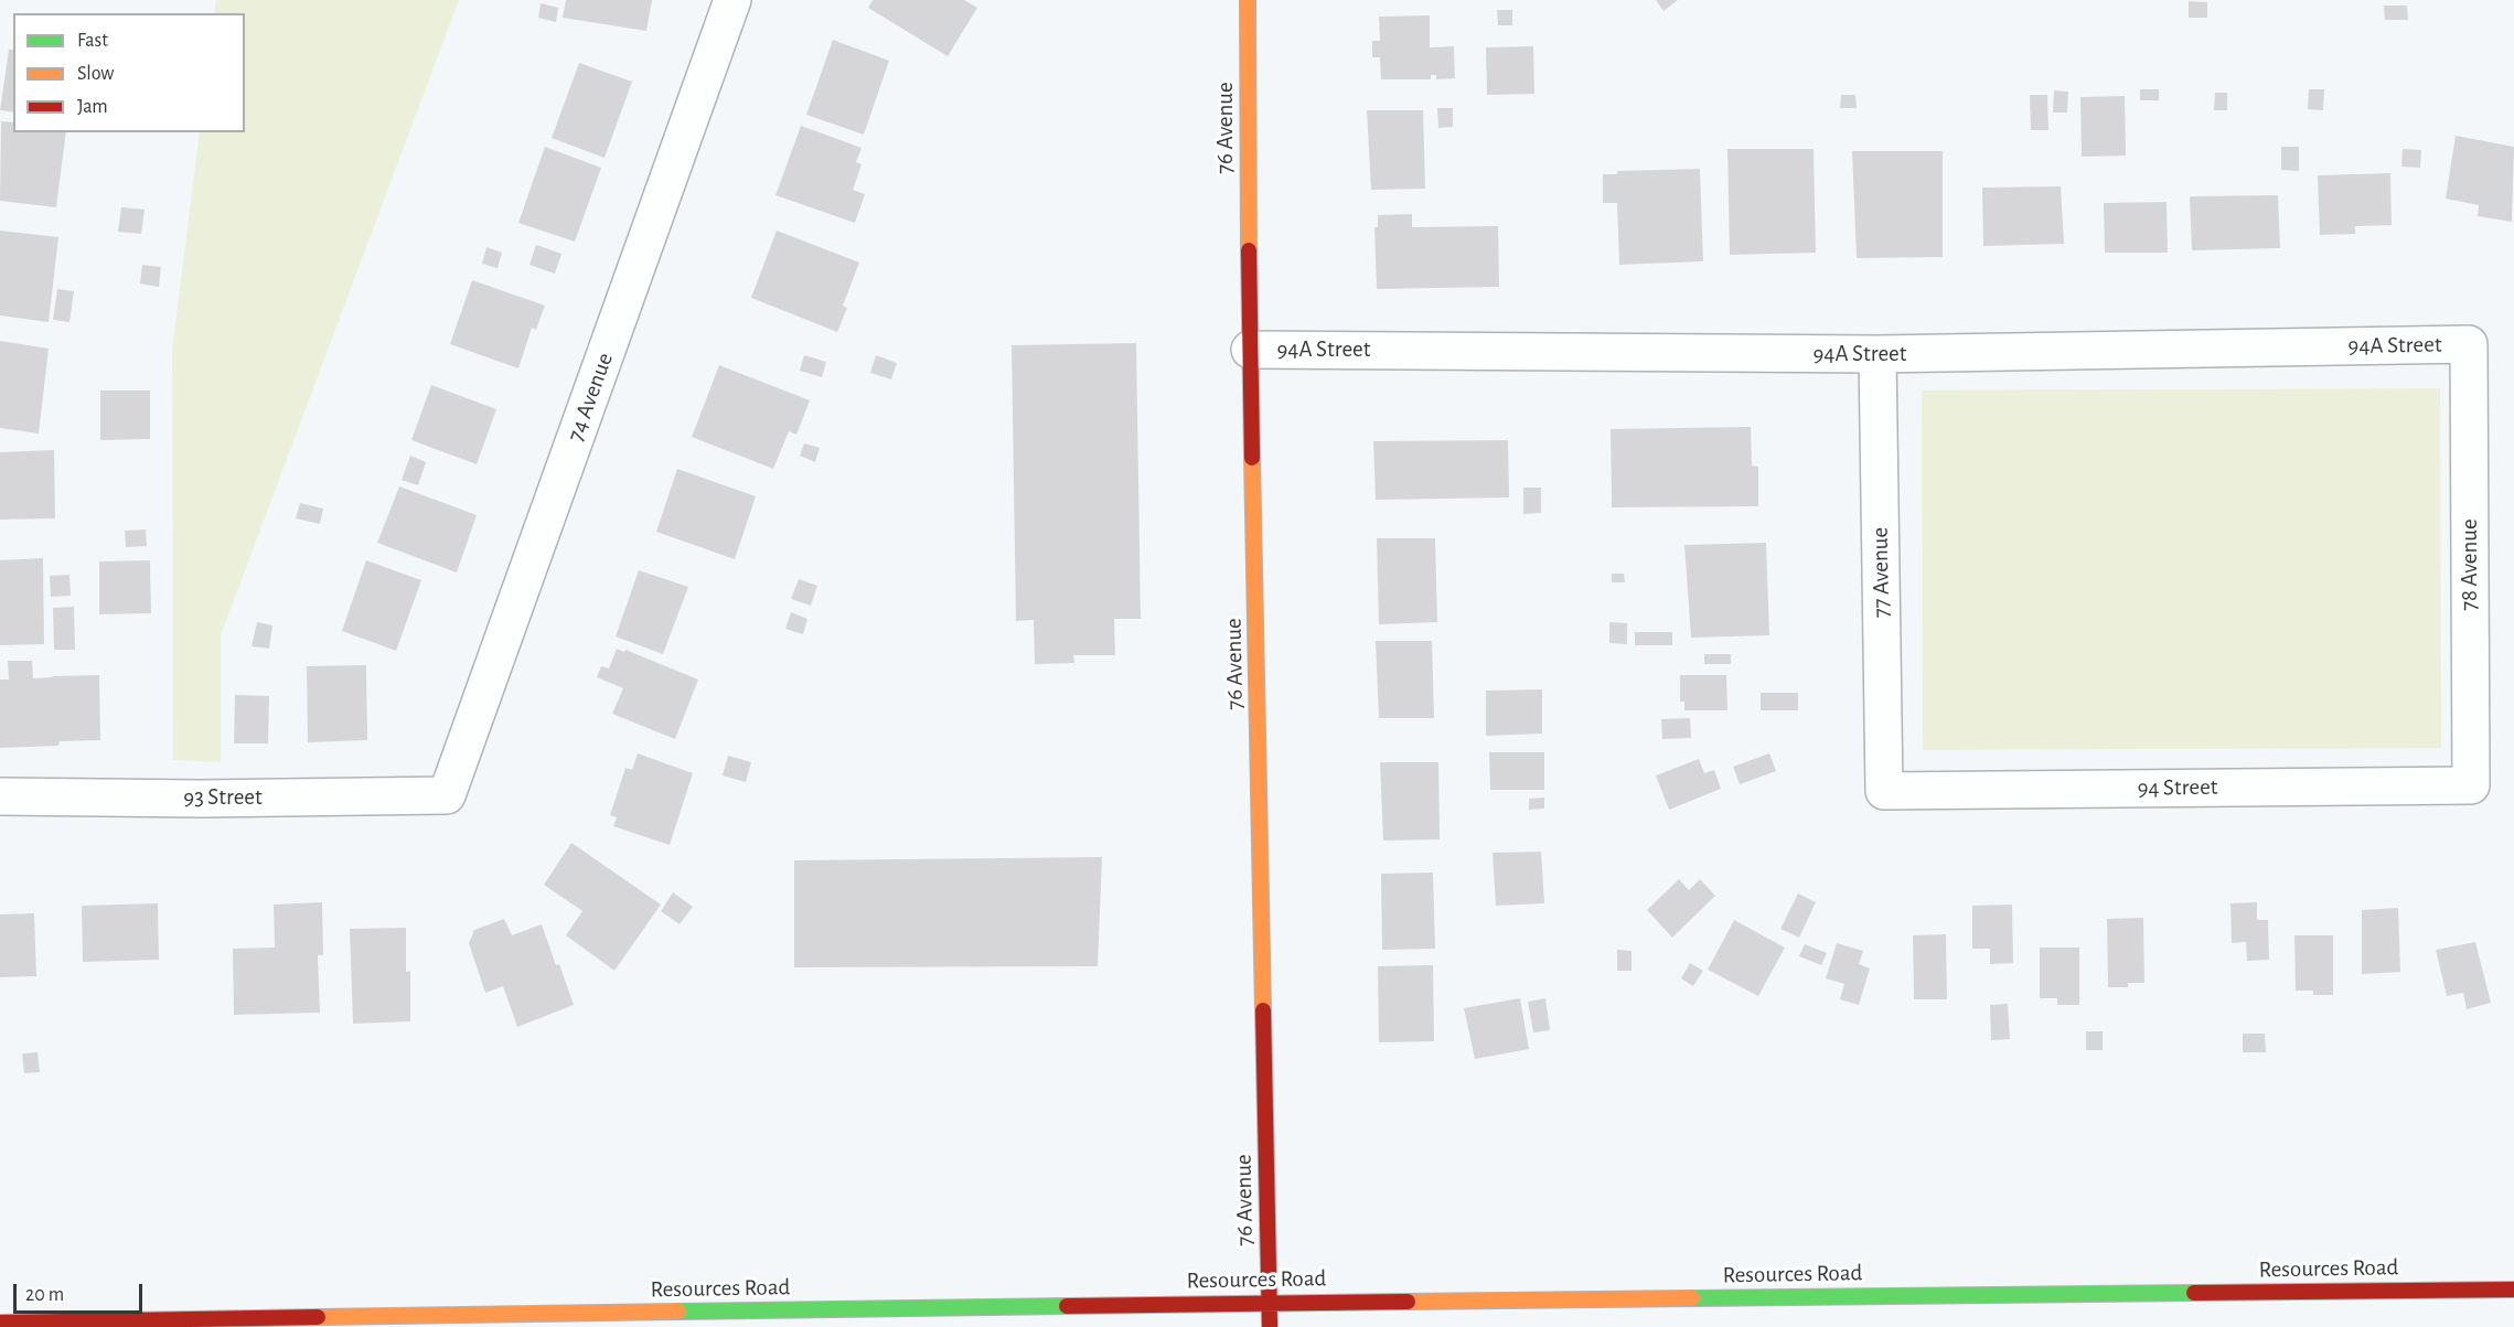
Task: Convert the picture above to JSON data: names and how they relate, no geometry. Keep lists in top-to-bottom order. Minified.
{"streets":{"main road":["76 Avenue","Resources Road"],"street":["94A Street","74 Avenue","78 Avenue","77 Avenue","94 Street","93 Street"]},"crossings":[["76 Avenue","94A Street"],["76 Avenue","Resources Road"],["94A Street","78 Avenue"],["94A Street","77 Avenue"],["74 Avenue","93 Street"],["78 Avenue","94 Street"],["77 Avenue","94 Street"]],"legend":["Fast","Slow","Jam"],"scale_bar":"20 m"}
